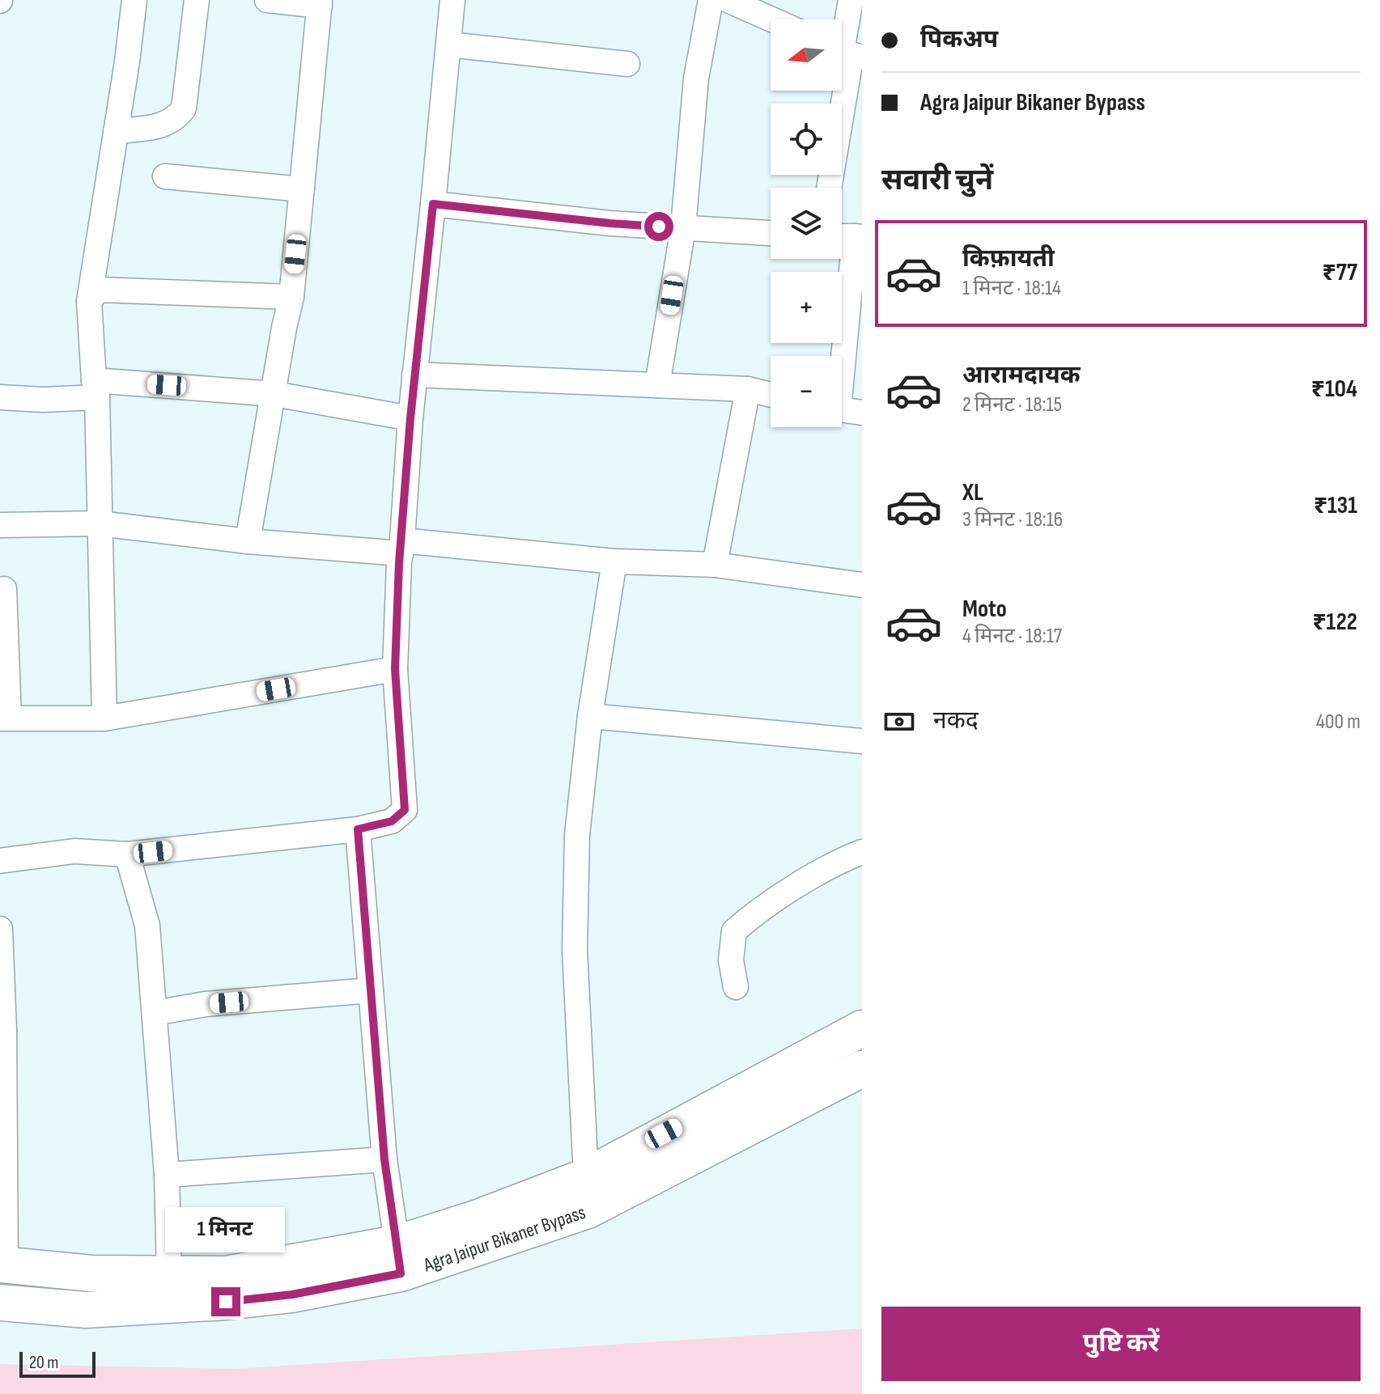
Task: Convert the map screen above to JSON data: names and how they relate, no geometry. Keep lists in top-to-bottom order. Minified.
{"streets":{"main road":["Agra Jaipur Bikaner Bypass"]},"scale_bar":"20 m","north":"left","page":{"banner":["पिकअप","Agra Jaipur Bikaner Bypass"],"map_buttons":["+","−"],"heading":"सवारी चुनें","list":[{"name":"किफ़ायती","note":"1 मिनट · 18:14","value":"₹77"},{"name":"आरामदायक","note":"2 मिनट · 18:15","value":"₹104"},{"name":"XL","note":"3 मिनट · 18:16","value":"₹131"},{"name":"Moto","note":"4 मिनट · 18:17","value":"₹122"}],"pay":["नकद","400 m"],"bubble":"1 मिनट","buttons":"पुष्टि करें","scale":"20 m"}}
